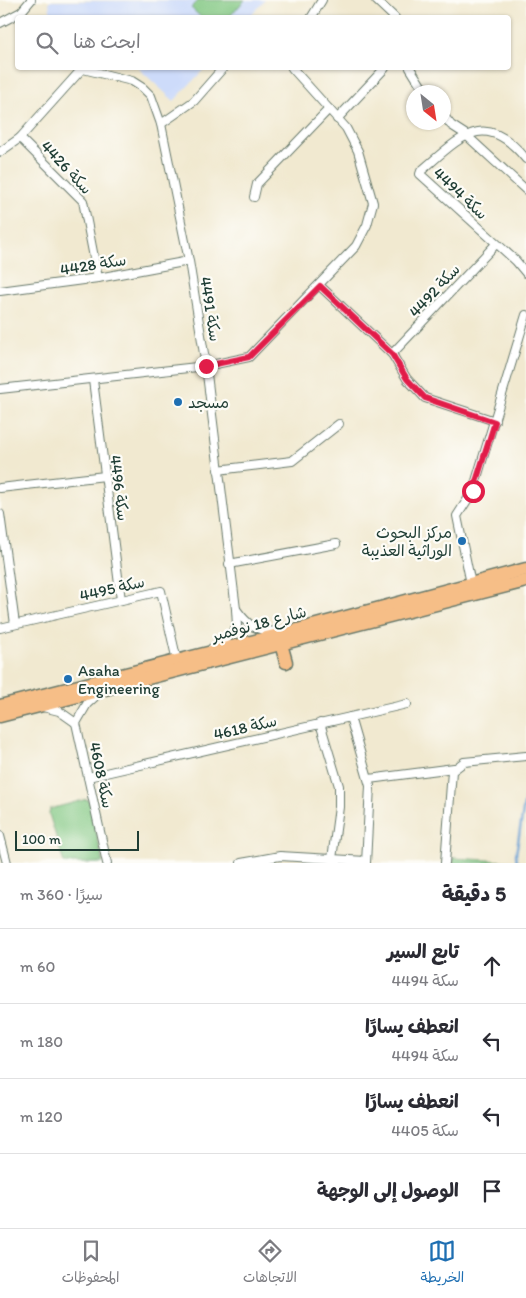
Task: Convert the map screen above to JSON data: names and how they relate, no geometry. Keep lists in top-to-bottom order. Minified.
{"streets":{"main road":["شارع 18 نوفمبر"],"street":["سكة 4426","سكة 4494","سكة 4428","سكة 4492","سكة 4491","سكة 4496","سكة 4495","سكة 4618","سكة 4608"]},"crossings":[["سكة 4426","سكة 4428"],["سكة 4494","سكة 4492"],["سكة 4428","سكة 4491"],["سكة 4491","شارع 18 نوفمبر"],["سكة 4496","سكة 4495"],["سكة 4495","شارع 18 نوفمبر"],["شارع 18 نوفمبر","سكة 4608"],["سكة 4618","سكة 4608"]],"places":["مسجد","مركز البحوث الوراثية العذيبة","Asaha Engineering"],"scale_bar":"100 m","north":"bottom right","page":{"search":"ابحث هنا","scale":"100 m","heading":["5 دقيقة","سيرًا · 360 m"],"list":[["تابع السير","سكة 4494","60 m"],["انعطف يسارًا","سكة 4494","180 m"],["انعطف يسارًا","سكة 4405","120 m"],"الوصول إلى الوجهة"],"nav":["الخريطة","الاتجاهات","المحفوظات"]}}
